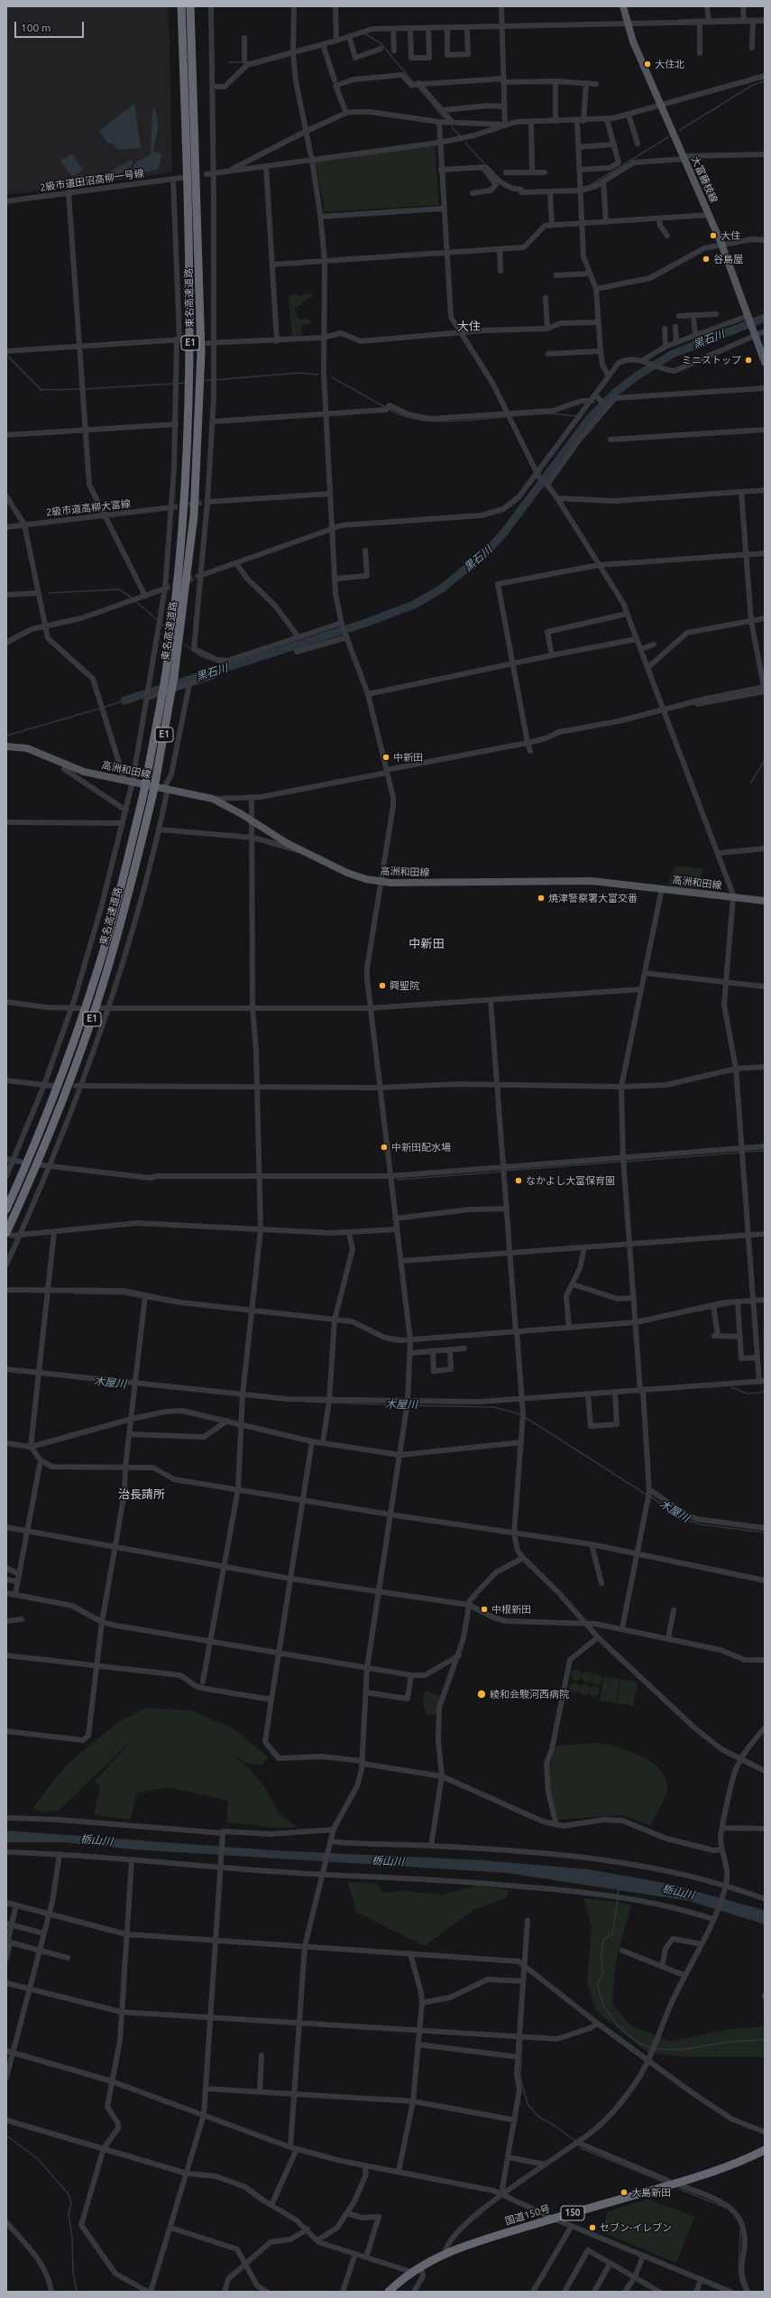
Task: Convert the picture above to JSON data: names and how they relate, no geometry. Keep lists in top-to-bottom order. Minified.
{"streets":{"highway":["東名高速道路","E1","150","国道150号"],"main road":["大富藤枝線","高洲和田線"],"street":["2級市道田沼高柳一号線","2級市道高柳大富線"]},"districts":["大住","中新田","治長請所"],"water":["黒石川","木屋川","栃山川"],"places":["大住北","大住","谷島屋","ミニストップ","中新田","焼津警察署大富交番","興聖院","中新田配水場","なかよし大富保育園","中根新田","綾和会駿河西病院","大島新田","セブン-イレブン"],"scale_bar":"100 m"}
